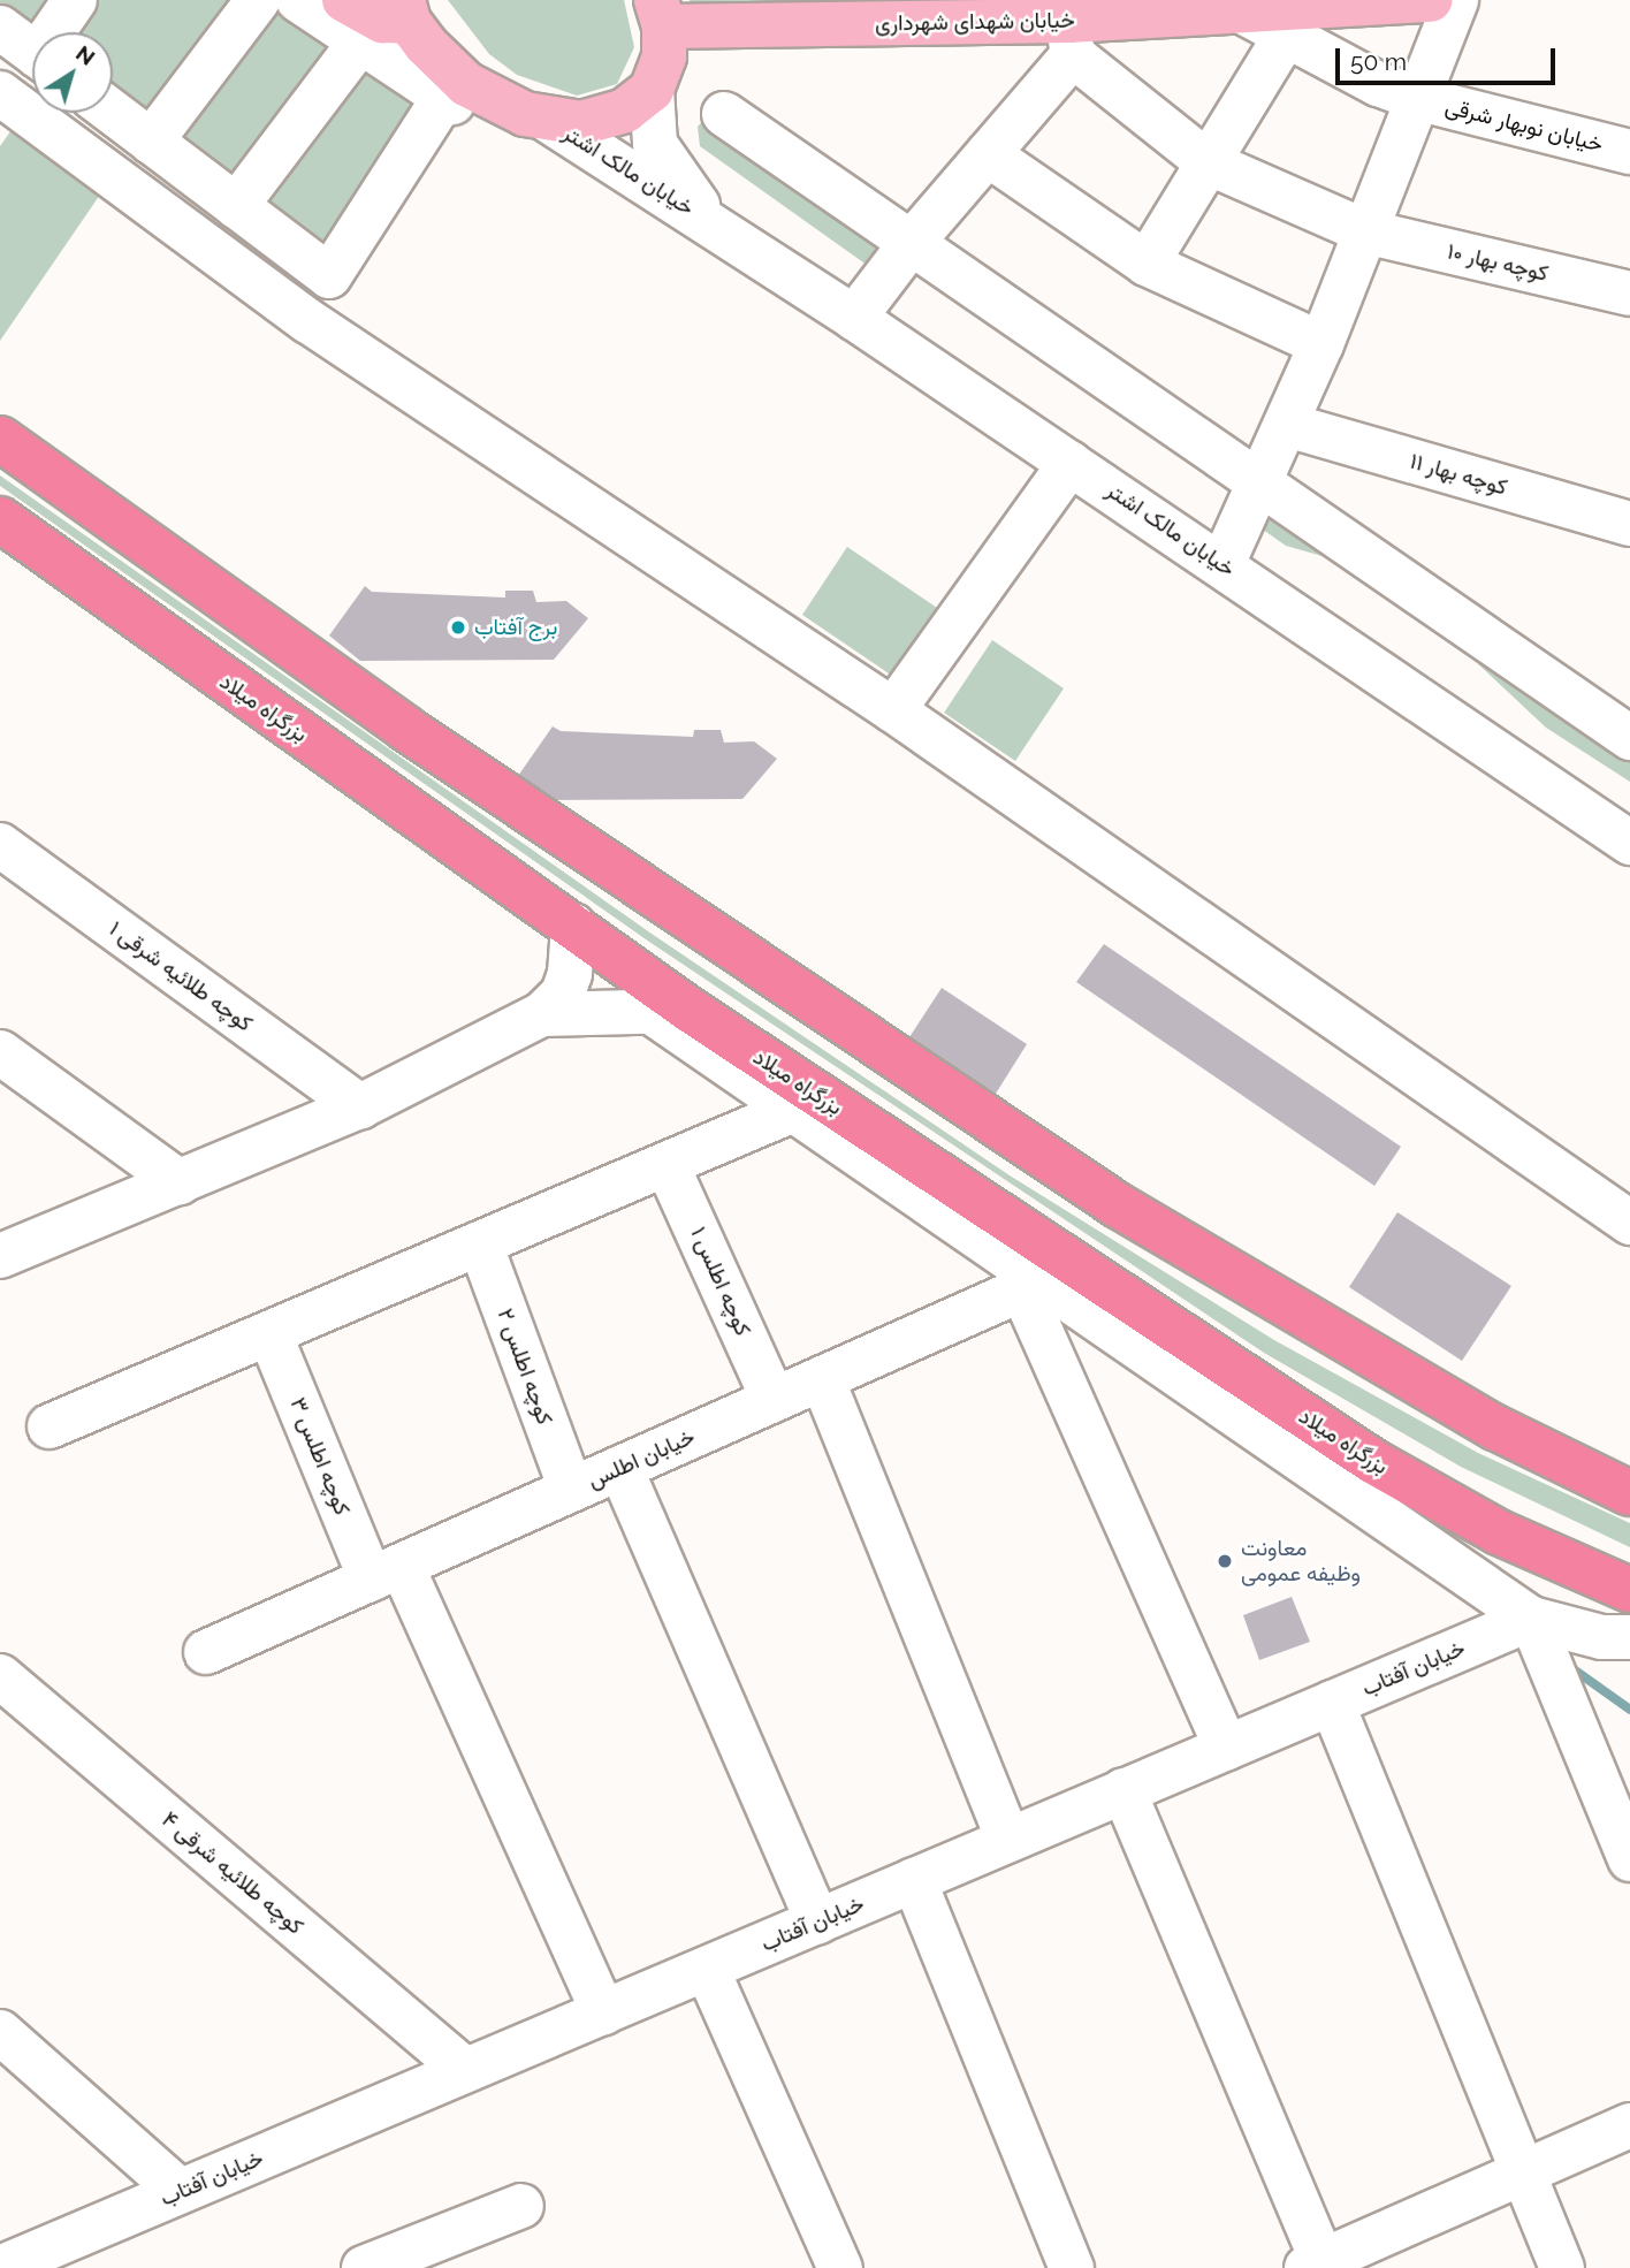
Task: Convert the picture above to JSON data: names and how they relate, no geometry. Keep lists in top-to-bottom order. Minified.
{"streets":{"highway":["بزرگراه میلاد"],"main road":["خیابان شهدای شهرداری"],"street":["خیابان نوبهار شرقی","خیابان مالک اشتر","کوچه بهار ۱۰","کوچه بهار ۱۱","کوچه طلائیه شرقی ۱","کوچه اطلس ۱","کوچه اطلس ۲","کوچه اطلس ۳","خیابان اطلس","خیابان آفتاب","کوچه طلائیه شرقی ۴"]},"crossings":[["خیابان شهدای شهرداری","خیابان نوبهار شرقی"],["خیابان شهدای شهرداری","کوچه بهار ۱۰"],["بزرگراه میلاد","خیابان اطلس"],["کوچه اطلس ۱","خیابان اطلس"],["کوچه اطلس ۲","خیابان اطلس"],["کوچه اطلس ۳","خیابان اطلس"],["کوچه اطلس ۳","خیابان آفتاب"],["خیابان آفتاب","کوچه طلائیه شرقی ۴"]],"places":["برج آفتاب","معاونت وظیفه عمومی"],"scale_bar":"50 m","north":"top right"}
